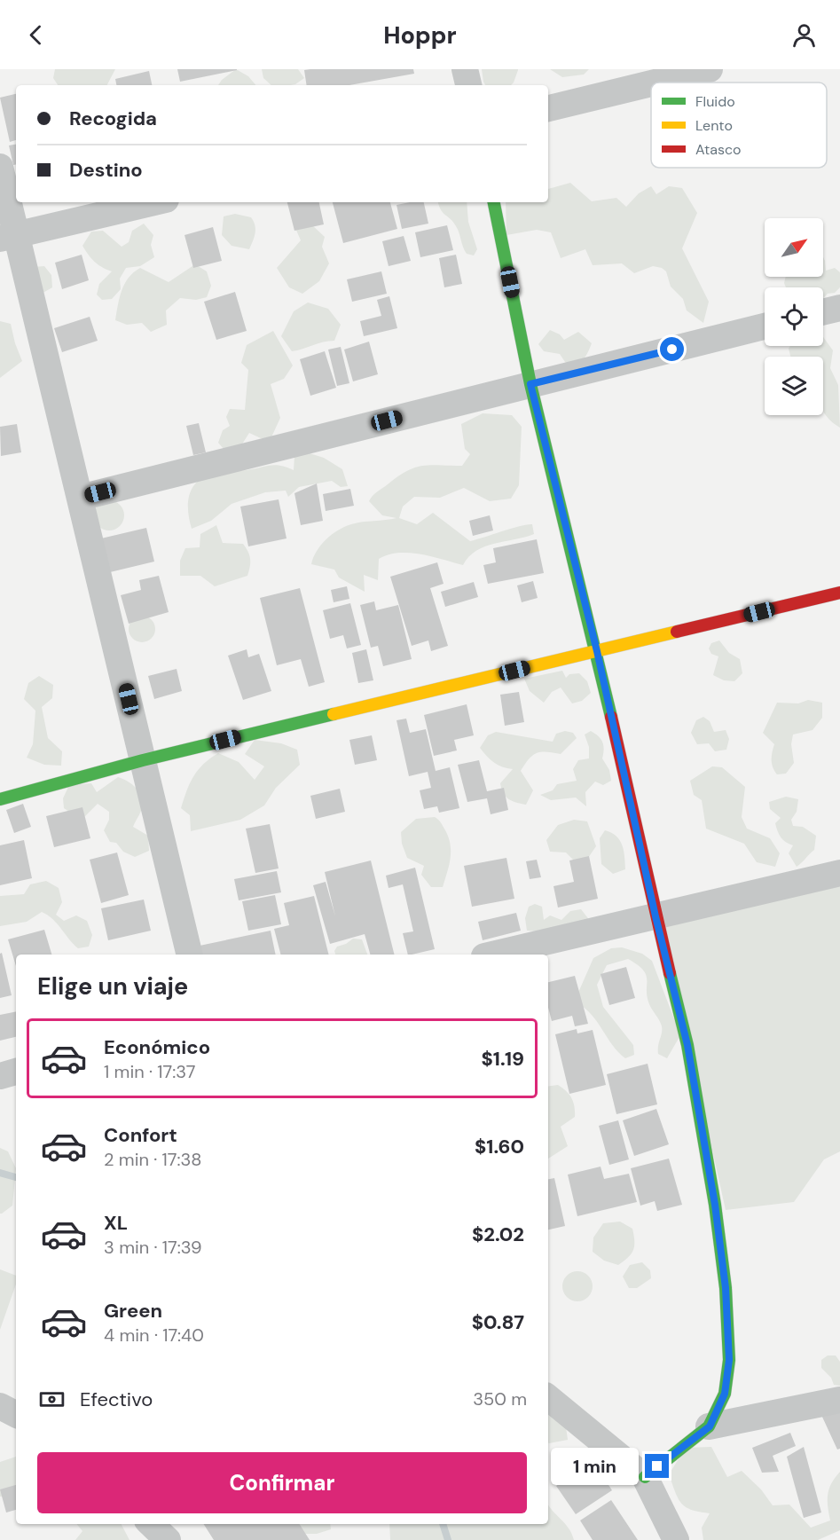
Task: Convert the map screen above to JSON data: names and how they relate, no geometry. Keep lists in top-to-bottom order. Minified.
{"legend":["Fluido","Lento","Atasco"],"north":"top right","page":{"header":"Hoppr","banner":["Recogida","Destino"],"heading":"Elige un viaje","list":[{"name":"Económico","note":"1 min · 17:37","value":"$1.19"},{"name":"Confort","note":"2 min · 17:38","value":"$1.60"},{"name":"XL","note":"3 min · 17:39","value":"$2.02"},{"name":"Green","note":"4 min · 17:40","value":"$0.87"}],"pay":["Efectivo","350 m"],"buttons":"Confirmar","bubble":"1 min"}}
